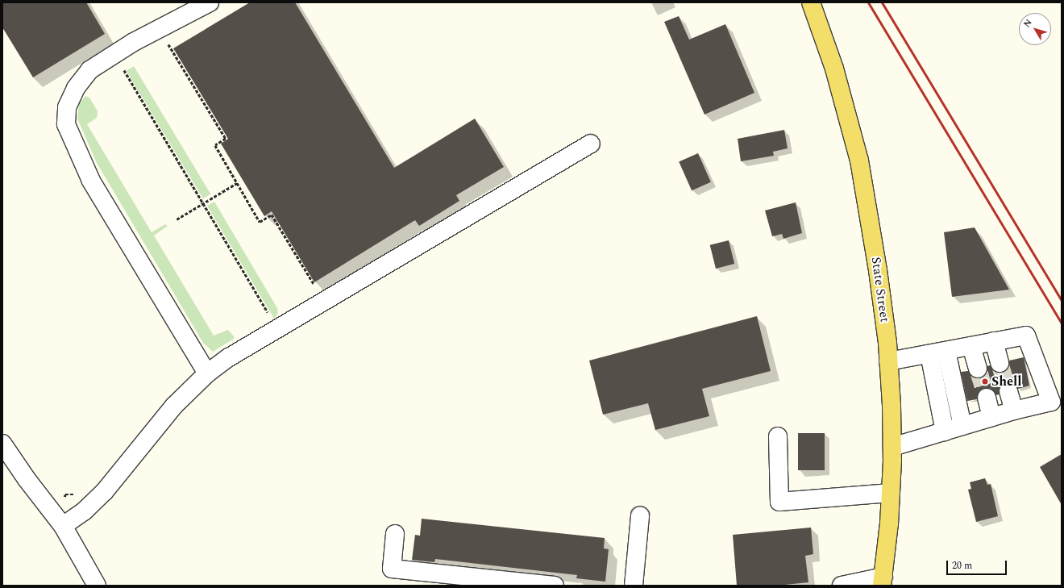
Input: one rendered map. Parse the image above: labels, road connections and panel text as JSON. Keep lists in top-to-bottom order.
{
  "streets": {
    "main road": ["State Street"]
  },
  "places": ["Shell"],
  "scale_bar": "20 m",
  "north": "top left"
}
